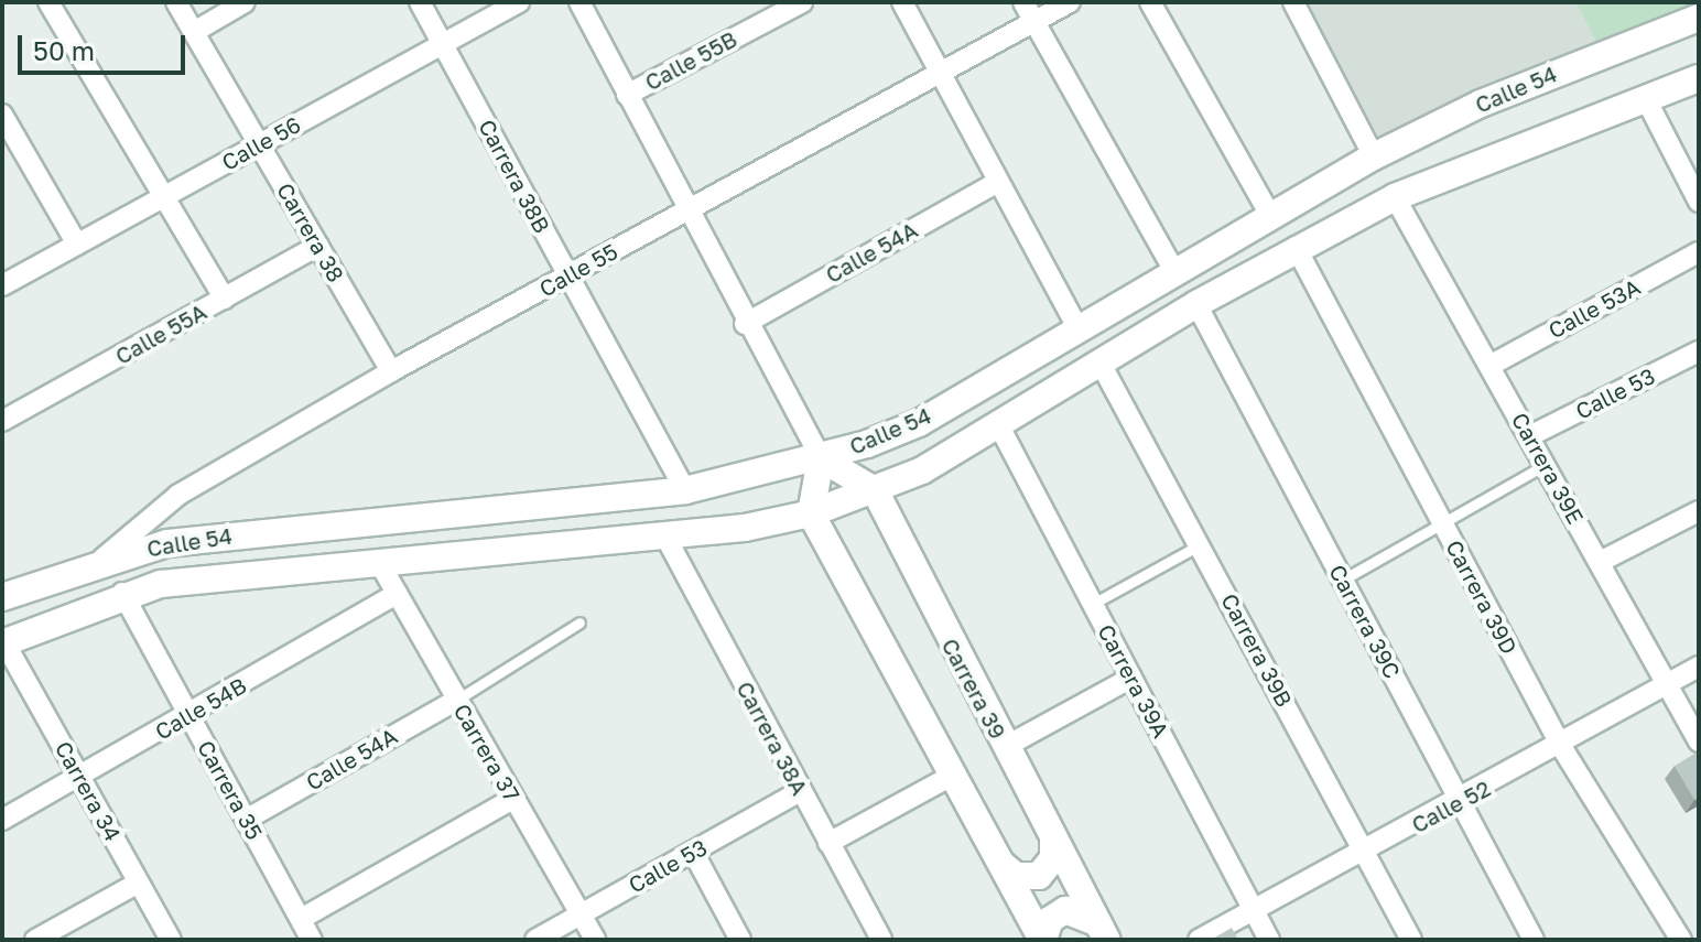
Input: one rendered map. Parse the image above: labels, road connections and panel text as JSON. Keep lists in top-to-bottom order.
{
  "streets": {
    "main road": ["Calle 54", "Carrera 39"],
    "street": [
      "Calle 55B",
      "Calle 56",
      "Carrera 38B",
      "Carrera 38",
      "Calle 54A",
      "Calle 55",
      "Calle 53A",
      "Calle 55A",
      "Calle 53",
      "Carrera 39E",
      "Carrera 39D",
      "Carrera 39C",
      "Carrera 39B",
      "Carrera 39A",
      "Calle 54B",
      "Carrera 38A",
      "Carrera 37",
      "Carrera 35",
      "Carrera 34",
      "Calle 52"
    ]
  },
  "crossings": [
    ["Calle 54", "Carrera 38B"],
    ["Calle 54", "Calle 55"],
    ["Calle 54", "Carrera 39E"],
    ["Calle 54", "Carrera 39D"],
    ["Calle 54", "Carrera 39C"],
    ["Calle 54", "Carrera 39B"],
    ["Calle 54", "Carrera 39A"],
    ["Calle 54", "Carrera 39"],
    ["Calle 54", "Carrera 38A"],
    ["Calle 54", "Carrera 37"],
    ["Calle 54", "Carrera 35"],
    ["Calle 54", "Carrera 34"],
    ["Calle 56", "Carrera 38B"],
    ["Calle 56", "Carrera 38"],
    ["Carrera 38B", "Calle 55"],
    ["Carrera 38", "Calle 55"],
    ["Carrera 38", "Calle 55A"],
    ["Calle 54A", "Carrera 37"],
    ["Calle 54A", "Carrera 35"],
    ["Calle 53A", "Carrera 39E"],
    ["Calle 53", "Carrera 39E"],
    ["Calle 53", "Carrera 38A"],
    ["Calle 53", "Carrera 37"],
    ["Carrera 39E", "Calle 52"],
    ["Carrera 39D", "Calle 52"],
    ["Carrera 39C", "Calle 52"],
    ["Carrera 39B", "Calle 52"],
    ["Carrera 39A", "Calle 52"],
    ["Calle 54B", "Carrera 37"],
    ["Calle 54B", "Carrera 35"],
    ["Calle 54B", "Carrera 34"]
  ],
  "scale_bar": "50 m"
}
